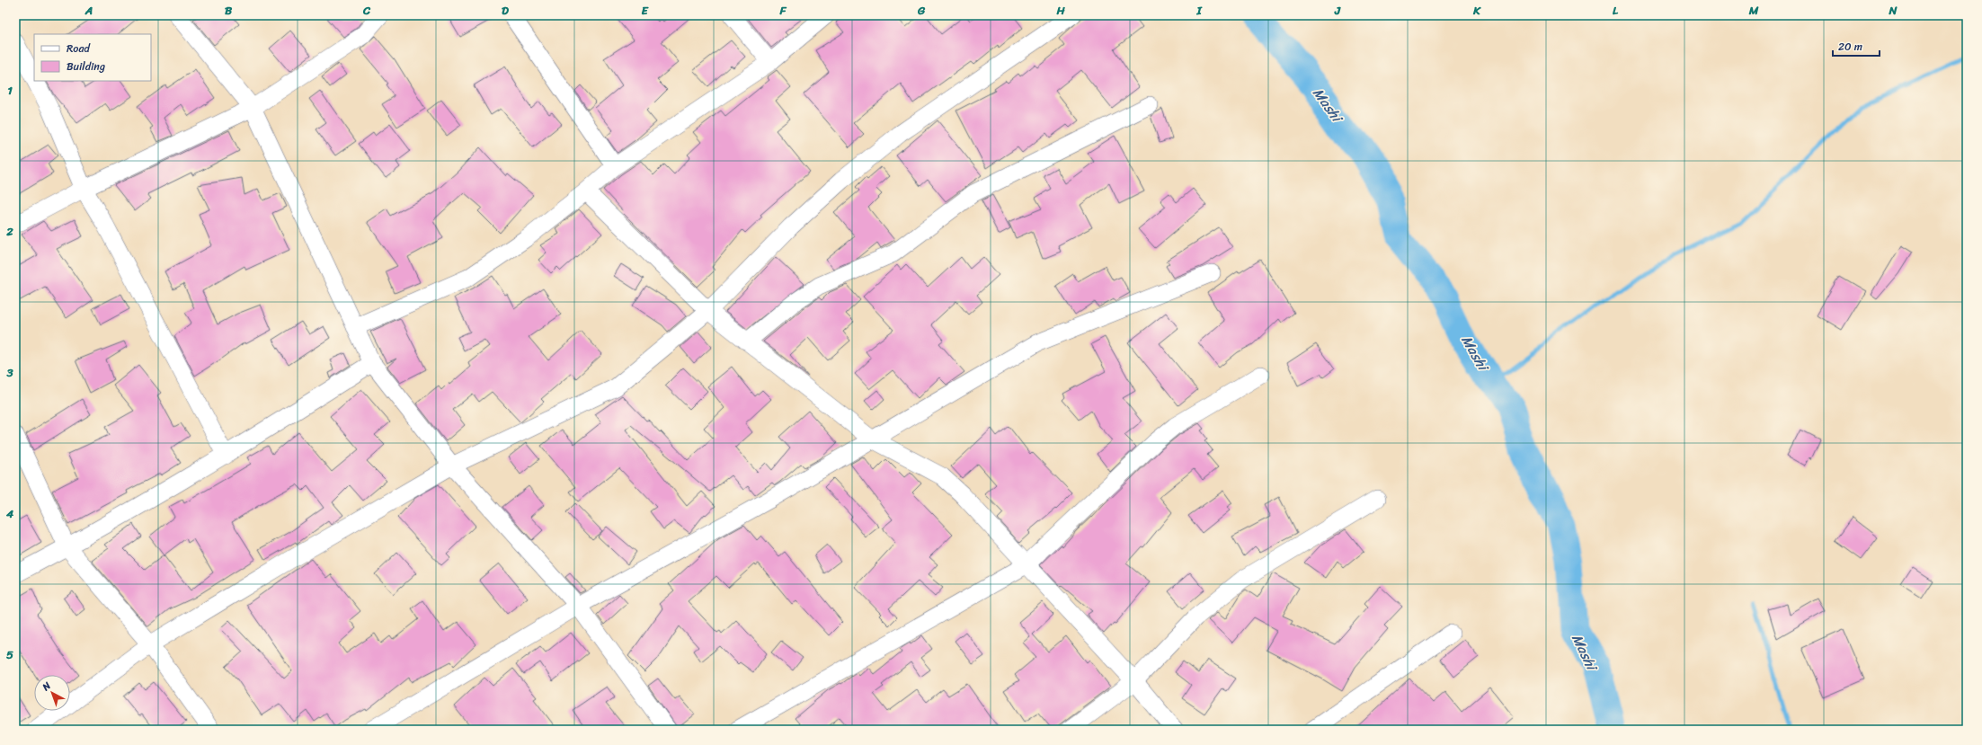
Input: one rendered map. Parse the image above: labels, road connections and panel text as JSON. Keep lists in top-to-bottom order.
{
  "water": ["Mashi"],
  "legend": ["Road", "Building"],
  "scale_bar": "20 m",
  "north": "top left",
  "grid": {
    "columns": [
      "A",
      "B",
      "C",
      "D",
      "E",
      "F",
      "G",
      "H",
      "I",
      "J",
      "K",
      "L",
      "M",
      "N"
    ],
    "rows": [
      "1",
      "2",
      "3",
      "4",
      "5"
    ]
  }
}
